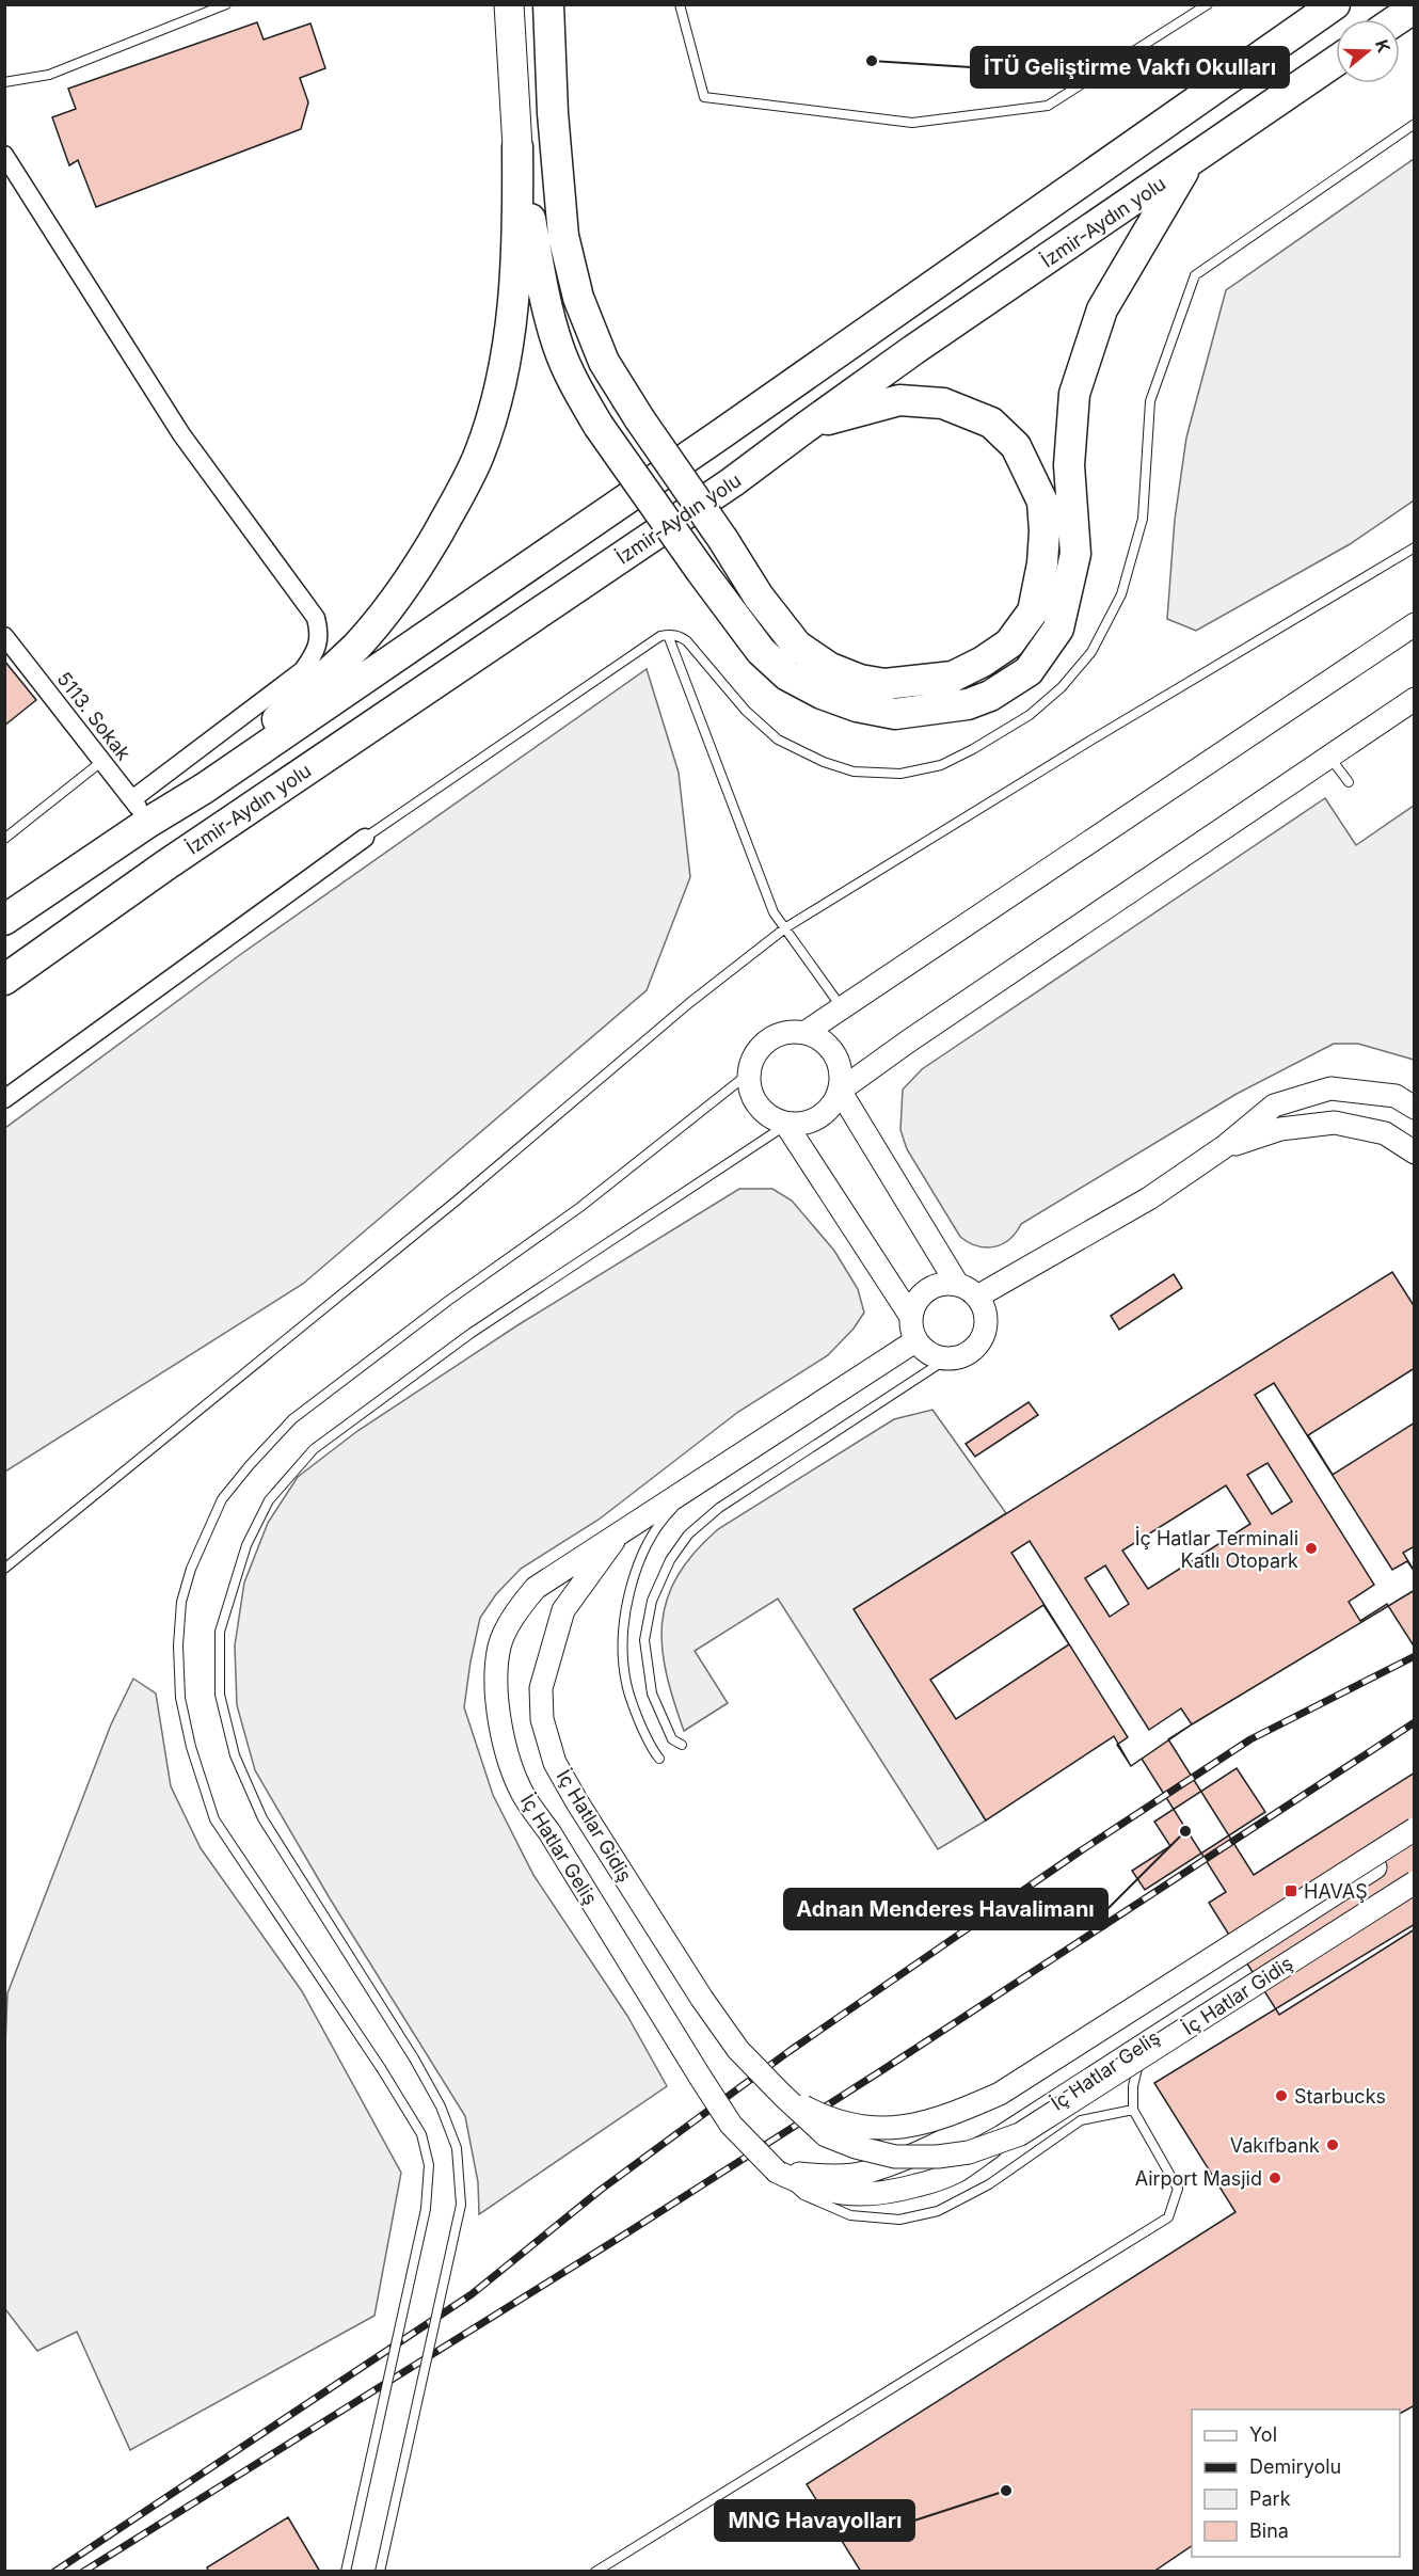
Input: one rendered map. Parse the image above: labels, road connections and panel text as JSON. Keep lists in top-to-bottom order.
{
  "streets": {
    "highway": ["İzmir-Aydın yolu"],
    "street": ["5113. Sokak", "İç Hatlar Gidiş", "İç Hatlar Geliş"]
  },
  "crossings": [
    ["İç Hatlar Gidiş", "İç Hatlar Geliş"]
  ],
  "places": {
    "other": [
      "İTÜ Geliştirme Vakfı Okulları",
      "İç Hatlar Terminali Katlı Otopark",
      "Adnan Menderes Havalimanı",
      "Starbucks",
      "Vakıfbank",
      "Airport Masjid",
      "MNG Havayolları"
    ],
    "transit": ["HAVAŞ"]
  },
  "legend": [
    "Yol",
    "Demiryolu",
    "Park",
    "Bina"
  ],
  "north": "right"
}
